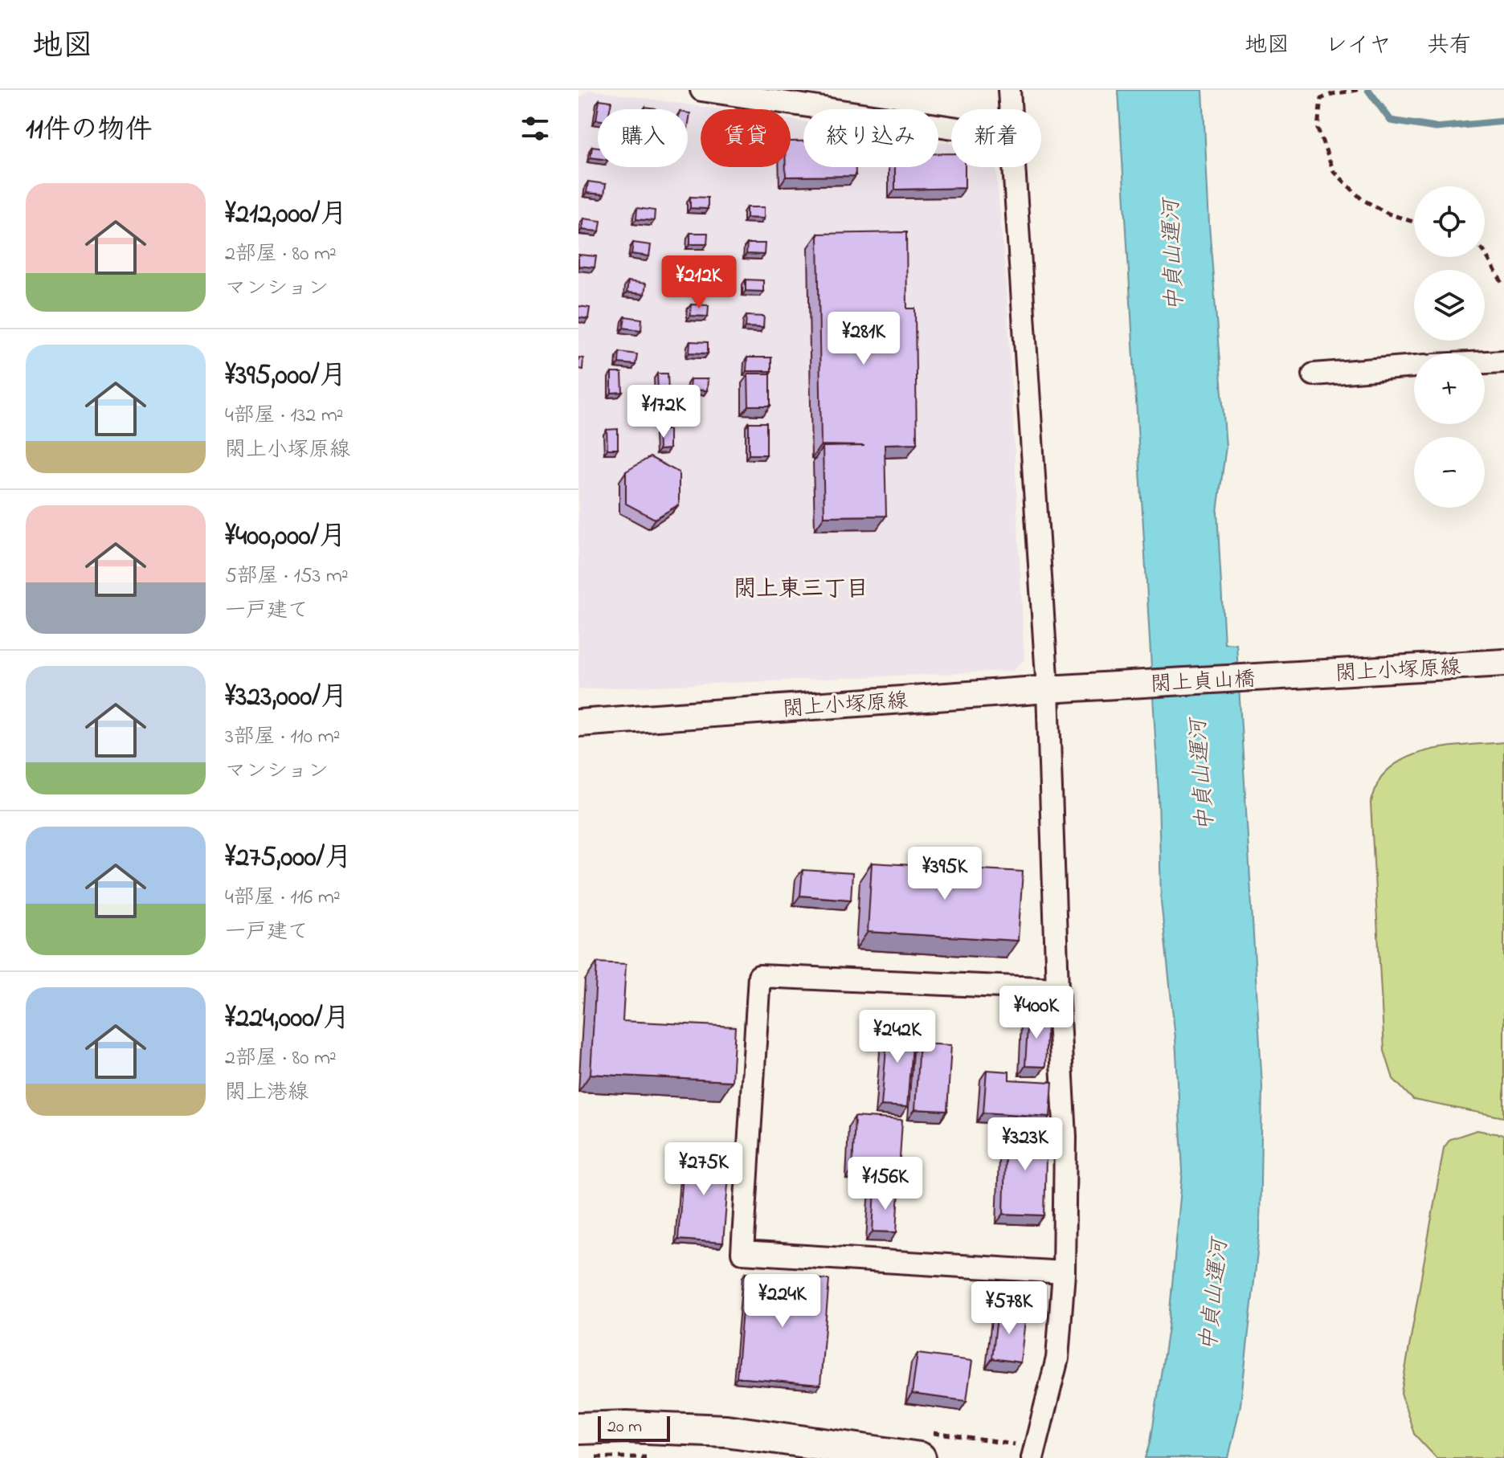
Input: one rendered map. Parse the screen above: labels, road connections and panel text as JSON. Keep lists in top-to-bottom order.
{
  "streets": {
    "street": ["閖上小塚原線", "閖上貞山橋"]
  },
  "crossings": [
    ["閖上小塚原線", "閖上貞山橋"]
  ],
  "districts": ["閖上東三丁目"],
  "water": ["中貞山運河"],
  "scale_bar": "20 m",
  "page": {
    "header": "地図",
    "nav": ["地図", "レイヤ", "共有"],
    "heading": "11件の物件",
    "chip": [
      "購入",
      "賃貸",
      "絞り込み",
      "新着"
    ],
    "list": [
      {
        "name": "¥212,000/月",
        "note": "2部屋 · 80 m² · マンション"
      },
      {
        "name": "¥395,000/月",
        "note": "4部屋 · 132 m² · 閖上小塚原線"
      },
      {
        "name": "¥400,000/月",
        "note": "5部屋 · 153 m² · 一戸建て"
      },
      {
        "name": "¥323,000/月",
        "note": "3部屋 · 110 m² · マンション"
      },
      {
        "name": "¥275,000/月",
        "note": "4部屋 · 116 m² · 一戸建て"
      },
      {
        "name": "¥224,000/月",
        "note": "2部屋 · 80 m² · 閖上港線"
      }
    ],
    "map_buttons": ["+", "−"],
    "price": [
      "¥212K",
      "¥281K",
      "¥172K",
      "¥395K",
      "¥400K",
      "¥242K",
      "¥323K",
      "¥275K",
      "¥156K",
      "¥224K",
      "¥578K"
    ],
    "scale": "20 m"
  }
}
